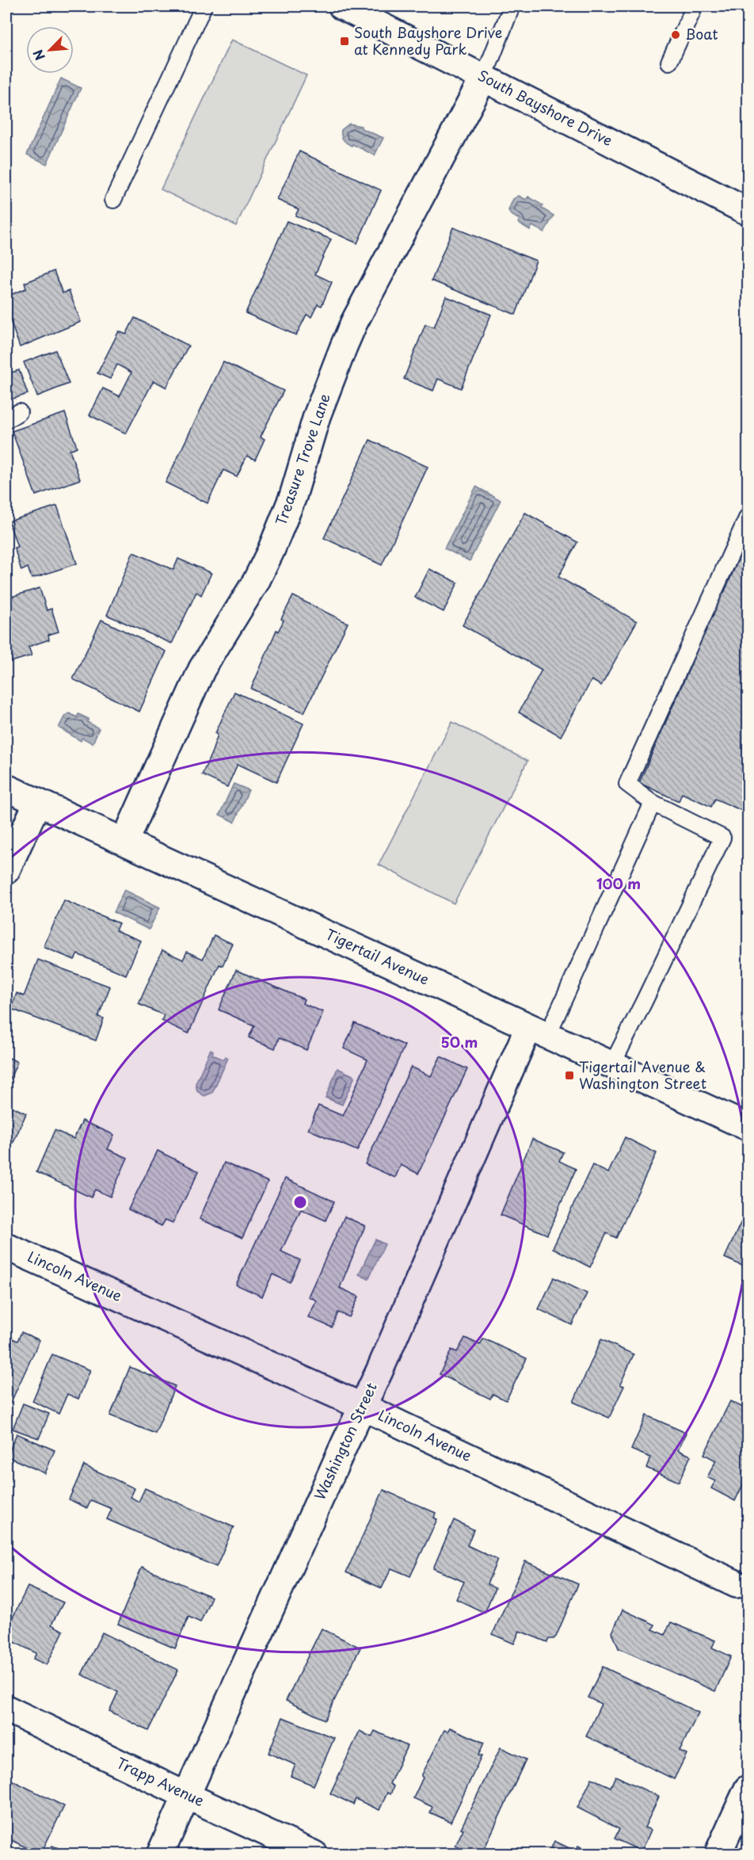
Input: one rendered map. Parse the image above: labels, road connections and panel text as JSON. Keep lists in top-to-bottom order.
{
  "streets": {
    "street": [
      "South Bayshore Drive",
      "Treasure Trove Lane",
      "Tigertail Avenue",
      "Lincoln Avenue",
      "Washington Street",
      "Trapp Avenue"
    ]
  },
  "crossings": [
    ["South Bayshore Drive", "Treasure Trove Lane"],
    ["Treasure Trove Lane", "Tigertail Avenue"],
    ["Tigertail Avenue", "Washington Street"],
    ["Lincoln Avenue", "Washington Street"],
    ["Washington Street", "Trapp Avenue"]
  ],
  "places": {
    "other": ["Boat"],
    "transit": ["South Bayshore Drive at Kennedy Park", "Tigertail Avenue & Washington Street"]
  },
  "north": "bottom left",
  "rings": ["100 m", "50 m"]
}
